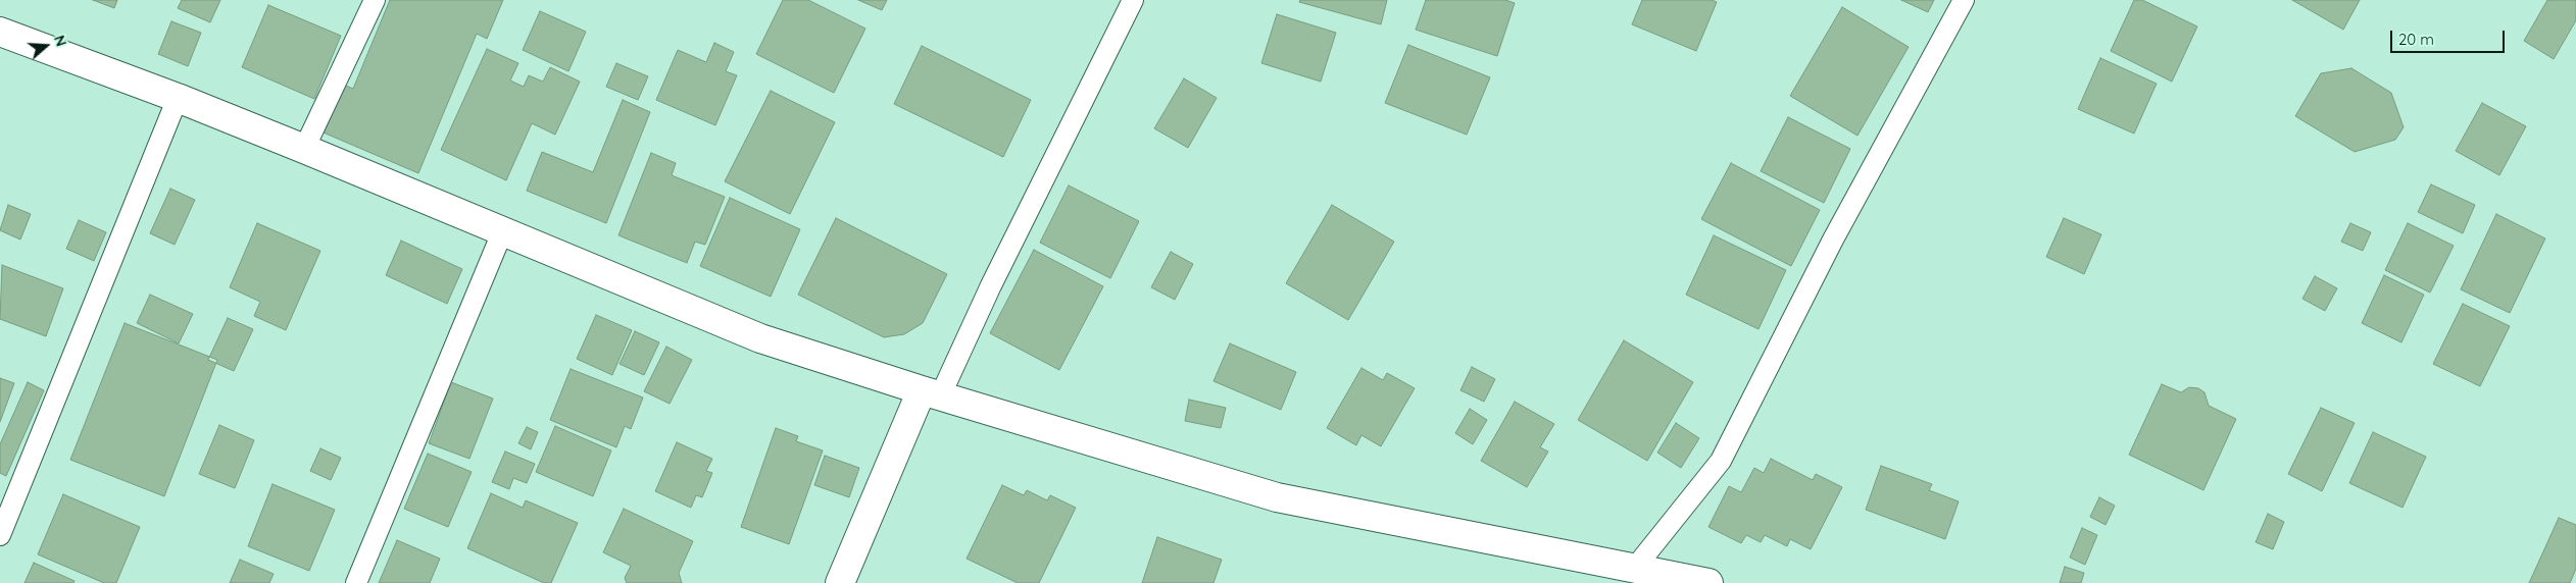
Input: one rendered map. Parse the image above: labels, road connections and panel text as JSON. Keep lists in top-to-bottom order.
{
  "scale_bar": "20 m",
  "north": "right"
}
